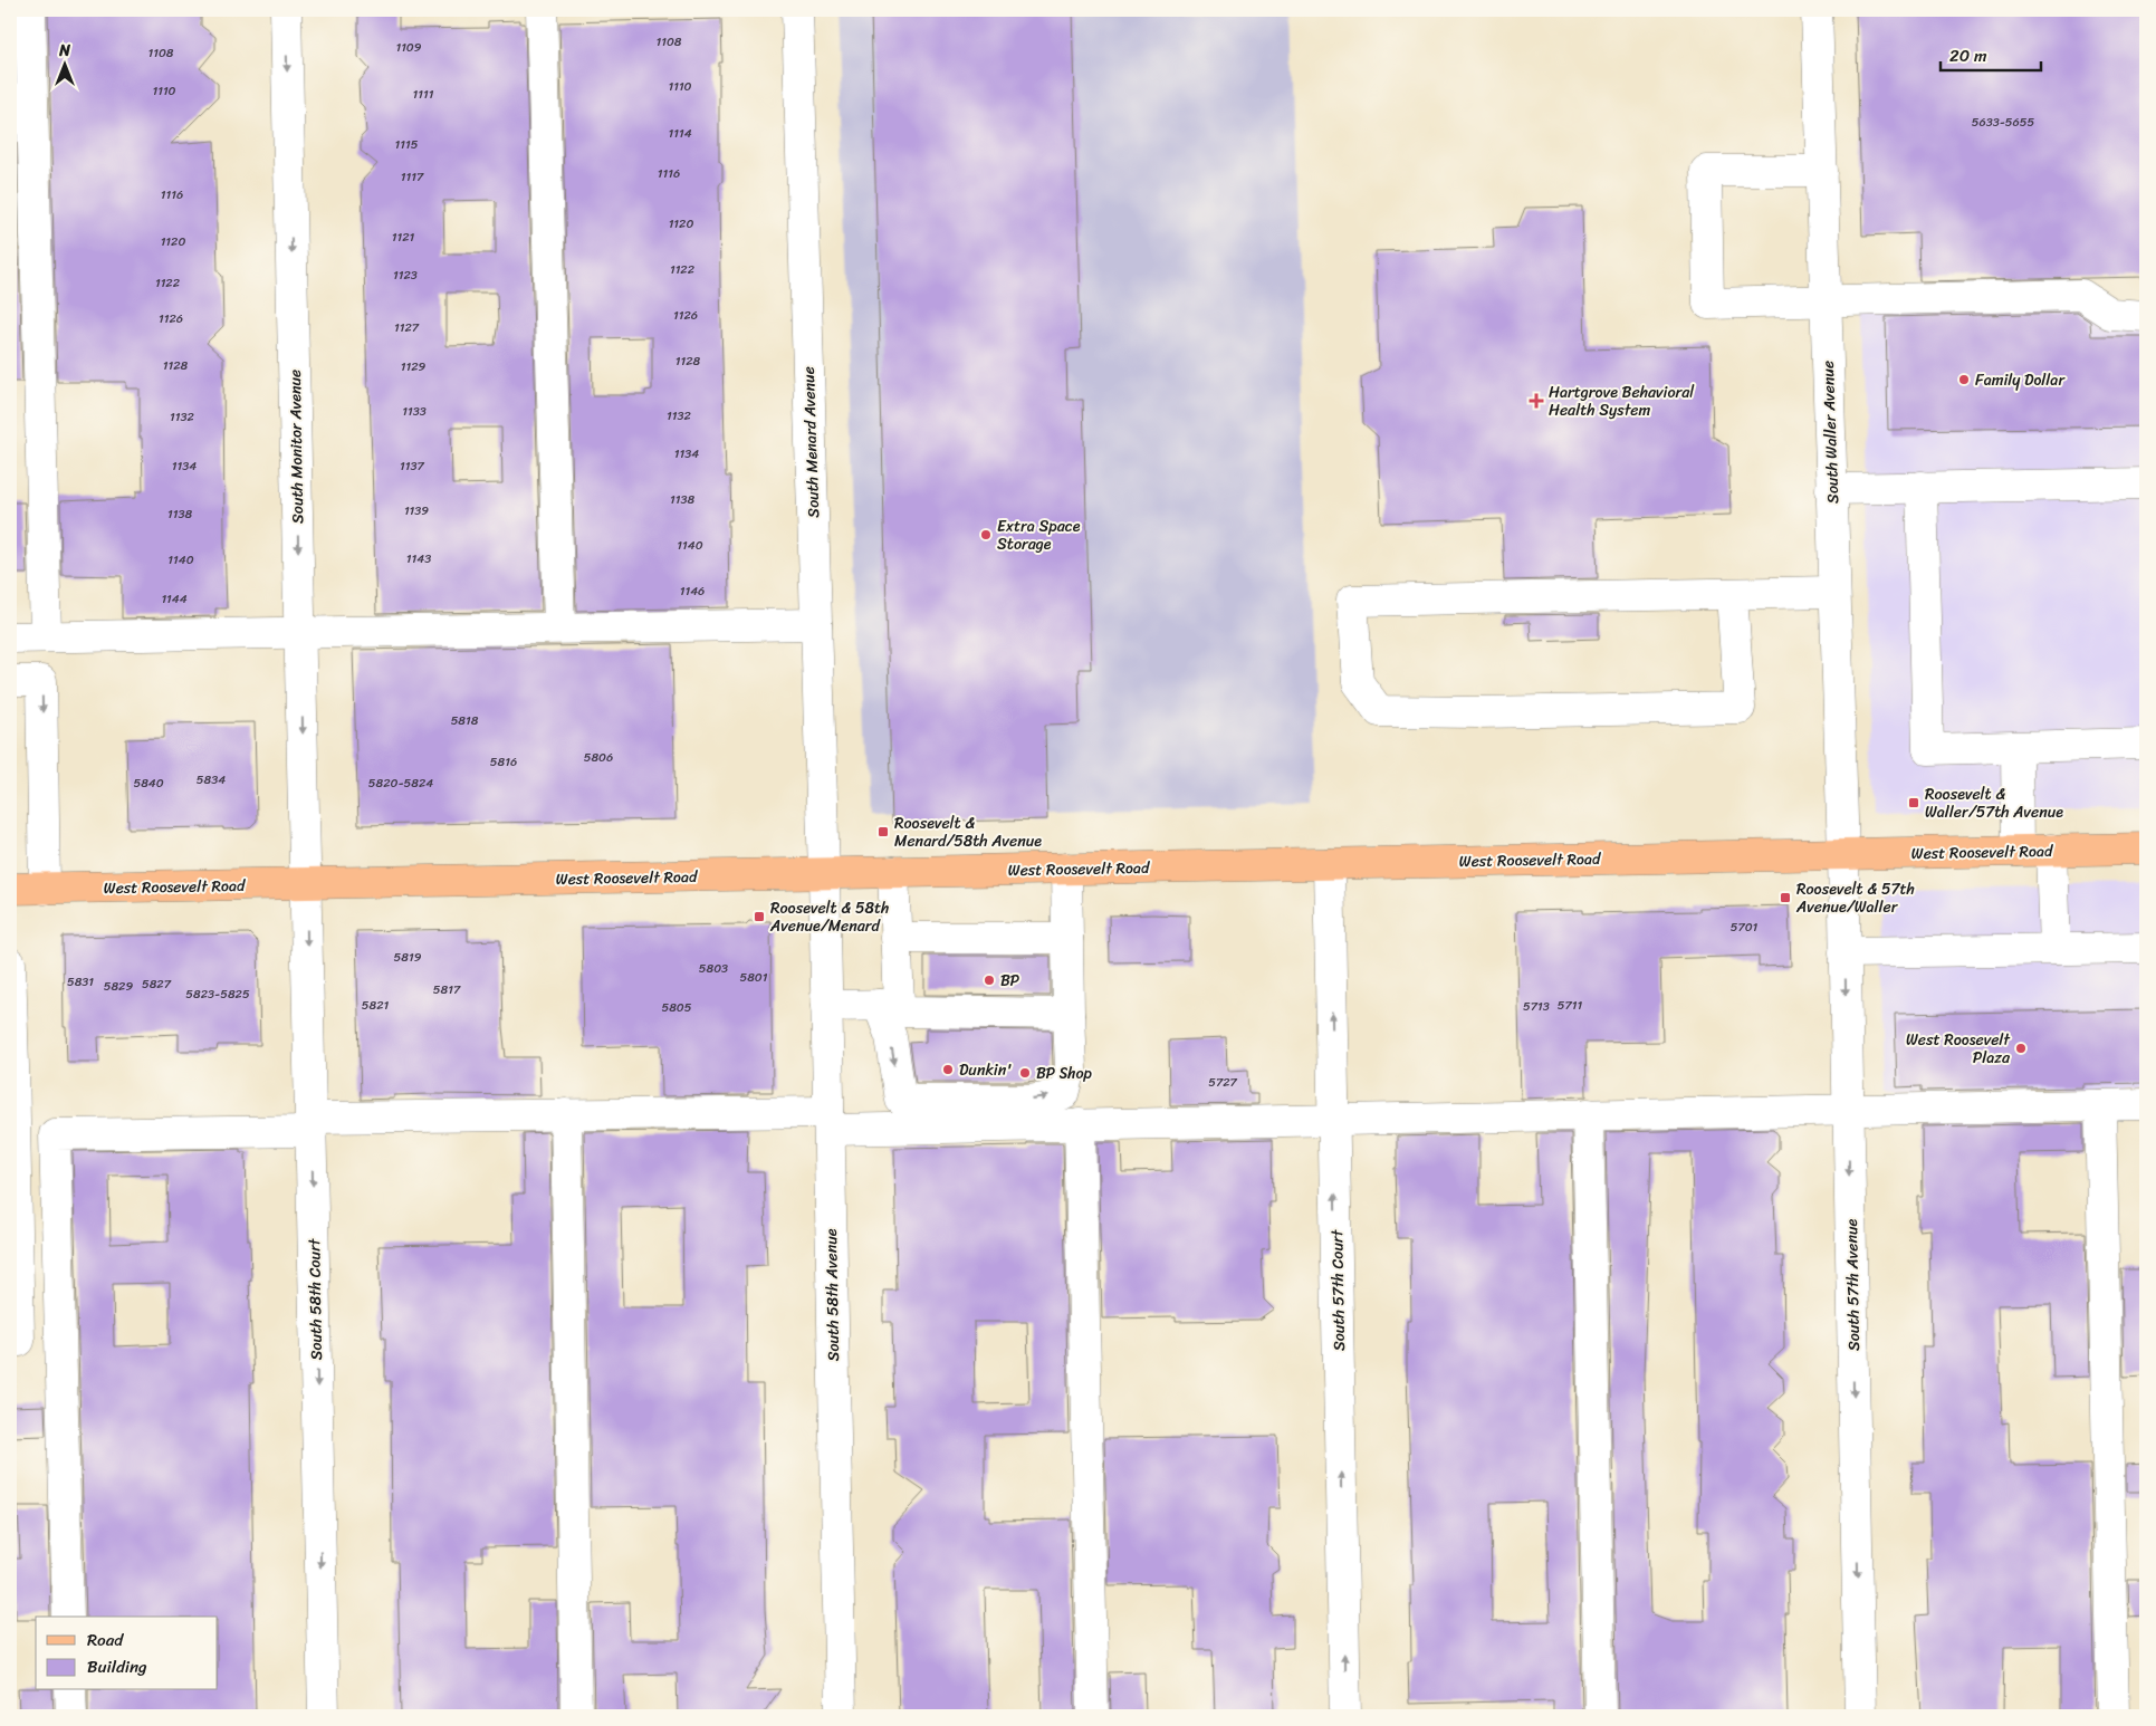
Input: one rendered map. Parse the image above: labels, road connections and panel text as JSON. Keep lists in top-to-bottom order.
{
  "streets": {
    "main road": ["West Roosevelt Road"],
    "street": [
      "South Waller Avenue",
      "South Menard Avenue",
      "South Monitor Avenue",
      "South 57th Avenue",
      "South 57th Court",
      "South 58th Avenue",
      "South 58th Court"
    ]
  },
  "crossings": [
    ["South Waller Avenue", "West Roosevelt Road"],
    ["South Waller Avenue", "South 57th Avenue"],
    ["South Menard Avenue", "West Roosevelt Road"],
    ["South Menard Avenue", "South 58th Avenue"],
    ["South Monitor Avenue", "West Roosevelt Road"],
    ["South Monitor Avenue", "South 58th Court"],
    ["West Roosevelt Road", "South 57th Avenue"],
    ["West Roosevelt Road", "South 57th Court"],
    ["West Roosevelt Road", "South 58th Avenue"],
    ["West Roosevelt Road", "South 58th Court"]
  ],
  "places": {
    "other": [
      "Family Dollar",
      "Extra Space Storage",
      "BP",
      "West Roosevelt Plaza",
      "Dunkin'",
      "BP Shop"
    ],
    "health": ["Hartgrove Behavioral Health System"],
    "transit": [
      "Roosevelt & Waller/57th Avenue",
      "Roosevelt & Menard/58th Avenue",
      "Roosevelt & 57th Avenue/Waller",
      "Roosevelt & 58th Avenue/Menard"
    ]
  },
  "house_numbers": [
    "1108",
    "1109",
    "1108",
    "1110",
    "1110",
    "1111",
    "5633-5655",
    "1114",
    "1115",
    "1116",
    "1117",
    "1116",
    "1120",
    "1121",
    "1120",
    "1122",
    "1123",
    "1122",
    "1126",
    "1126",
    "1127",
    "1128",
    "1128",
    "1129",
    "1133",
    "1132",
    "1132",
    "1134",
    "1134",
    "1137",
    "1138",
    "1139",
    "1138",
    "1140",
    "1143",
    "1140",
    "1146",
    "1144",
    "5818",
    "5806",
    "5816",
    "5834",
    "5840",
    "5820-5824",
    "5701",
    "5819",
    "5803",
    "5801",
    "5831",
    "5827",
    "5829",
    "5817",
    "5823-5825",
    "5821",
    "5711",
    "5713",
    "5805",
    "5727"
  ],
  "legend": ["Road", "Building"],
  "scale_bar": "20 m",
  "north": "top"
}
